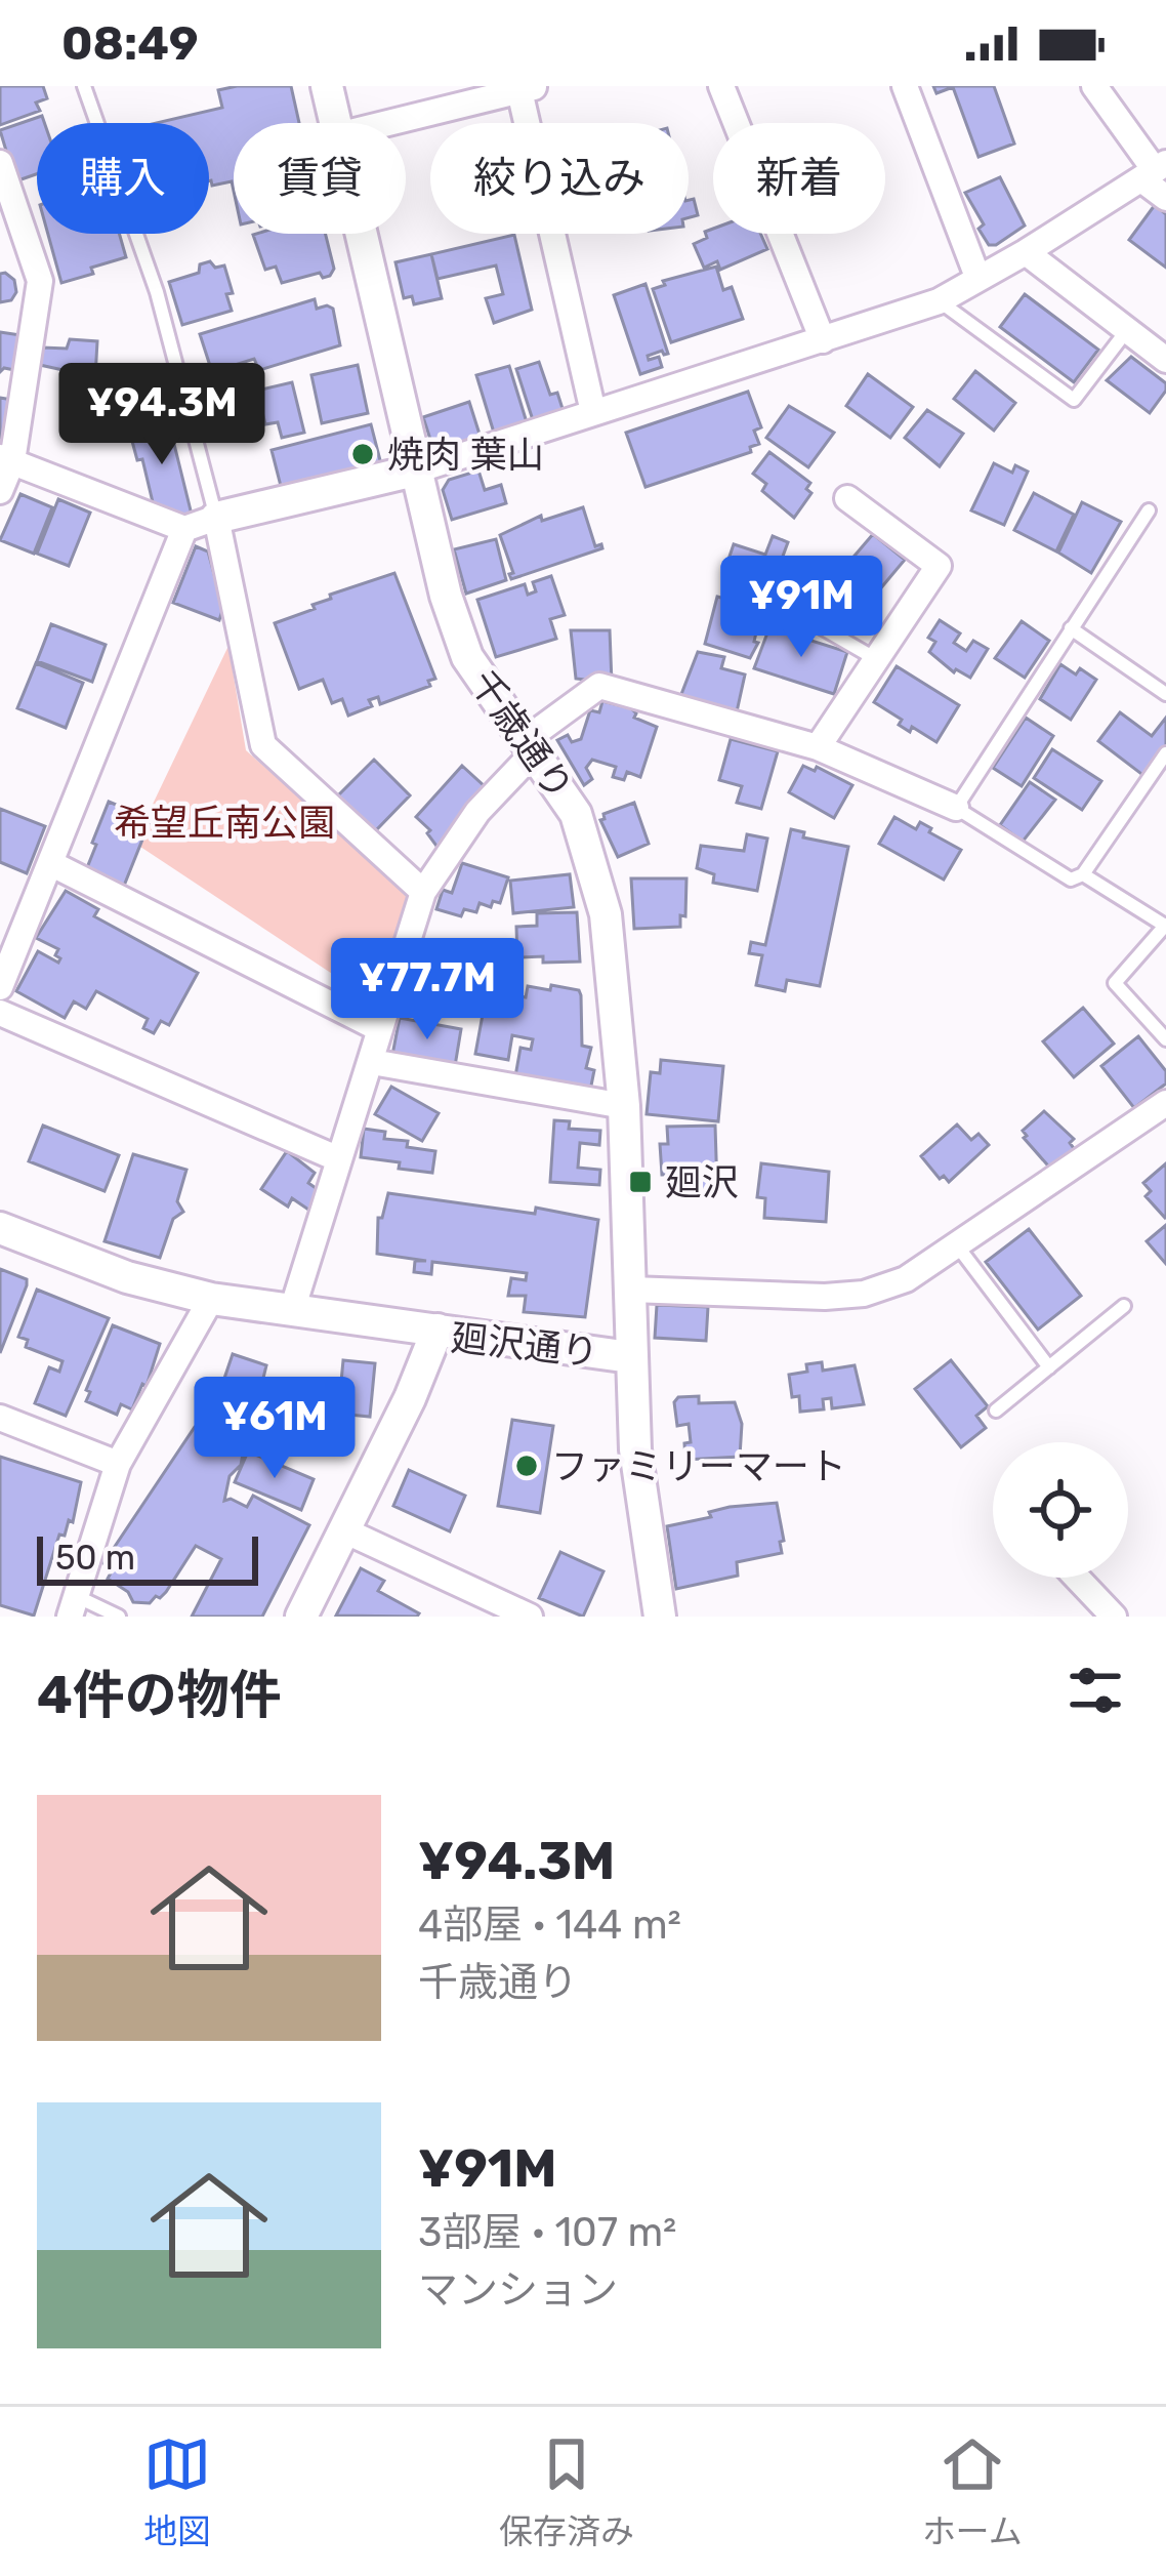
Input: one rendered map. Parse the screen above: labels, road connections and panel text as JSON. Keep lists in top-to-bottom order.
{
  "streets": {
    "street": ["千歳通り", "廻沢通り"]
  },
  "crossings": [
    ["千歳通り", "廻沢通り"]
  ],
  "parks": ["希望丘南公園"],
  "places": {
    "other": ["焼肉 葉山", "ファミリーマート"],
    "transit": ["廻沢"]
  },
  "scale_bar": "50 m",
  "page": {
    "status": "08:49",
    "chip": [
      "購入",
      "賃貸",
      "絞り込み",
      "新着"
    ],
    "price": [
      "¥94.3M",
      "¥91M",
      "¥77.7M",
      "¥61M"
    ],
    "scale": "50 m",
    "heading": "4件の物件",
    "list": [
      {
        "name": "¥94.3M",
        "note": "4部屋 · 144 m² · 千歳通り"
      },
      {
        "name": "¥91M",
        "note": "3部屋 · 107 m² · マンション"
      }
    ],
    "tabs": ["地図", "保存済み", "ホーム"]
  }
}
